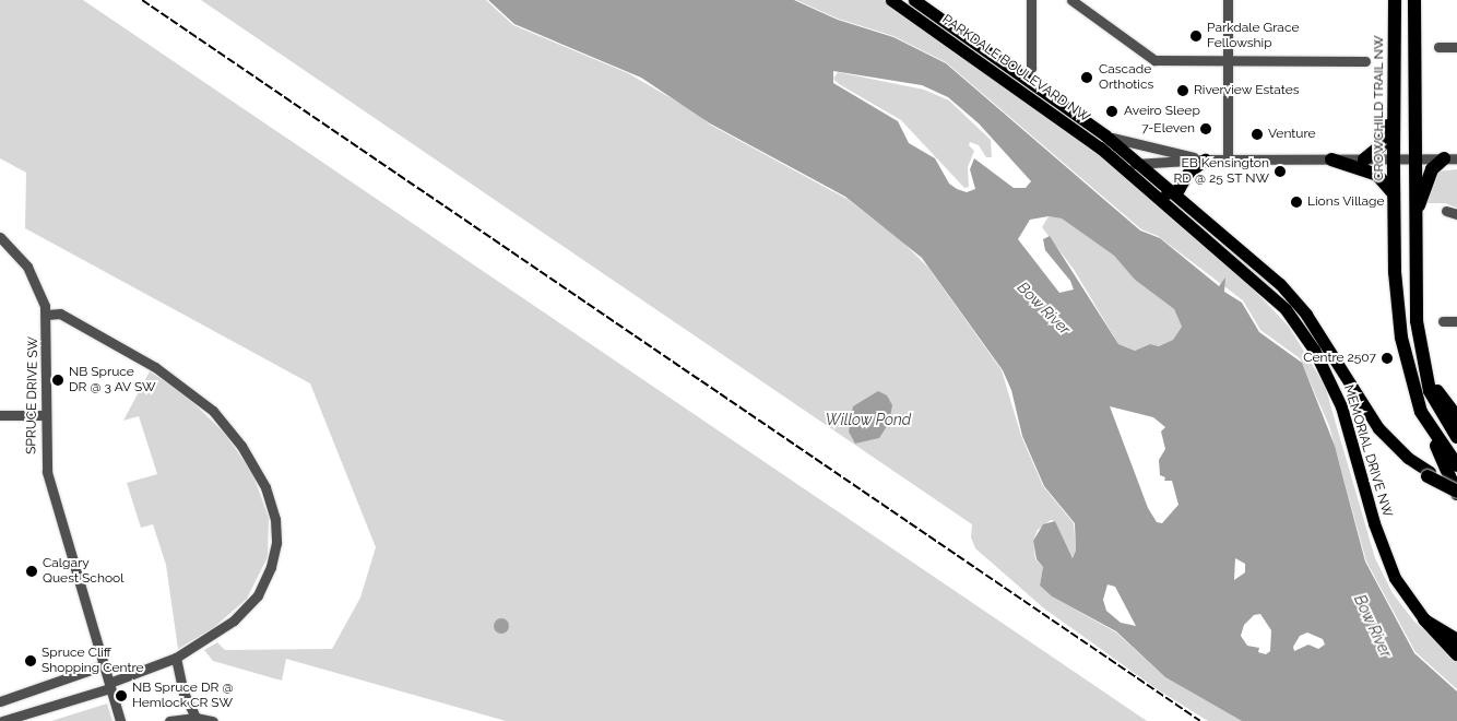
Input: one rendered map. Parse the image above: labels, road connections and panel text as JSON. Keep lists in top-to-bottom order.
{
  "streets": {
    "highway": ["CROWCHILD TRAIL NW"],
    "main road": ["PARKDALE BOULEVARD NW", "MEMORIAL DRIVE NW"],
    "street": ["SPRUCE DRIVE SW"]
  },
  "crossings": [
    ["PARKDALE BOULEVARD NW", "MEMORIAL DRIVE NW"]
  ],
  "water": ["Bow River", "Willow Pond"],
  "places": [
    "Parkdale Grace Fellowship",
    "Cascade Orthotics",
    "Riverview Estates",
    "Aveiro Sleep",
    "7-Eleven",
    "Venture",
    "EB Kensington RD @ 25 ST NW",
    "Lions Village",
    "Centre 2507",
    "NB Spruce DR @ 3 AV SW",
    "Calgary Quest School",
    "Spruce Cliff Shopping Centre",
    "NB Spruce DR @ Hemlock CR SW"
  ]
}
